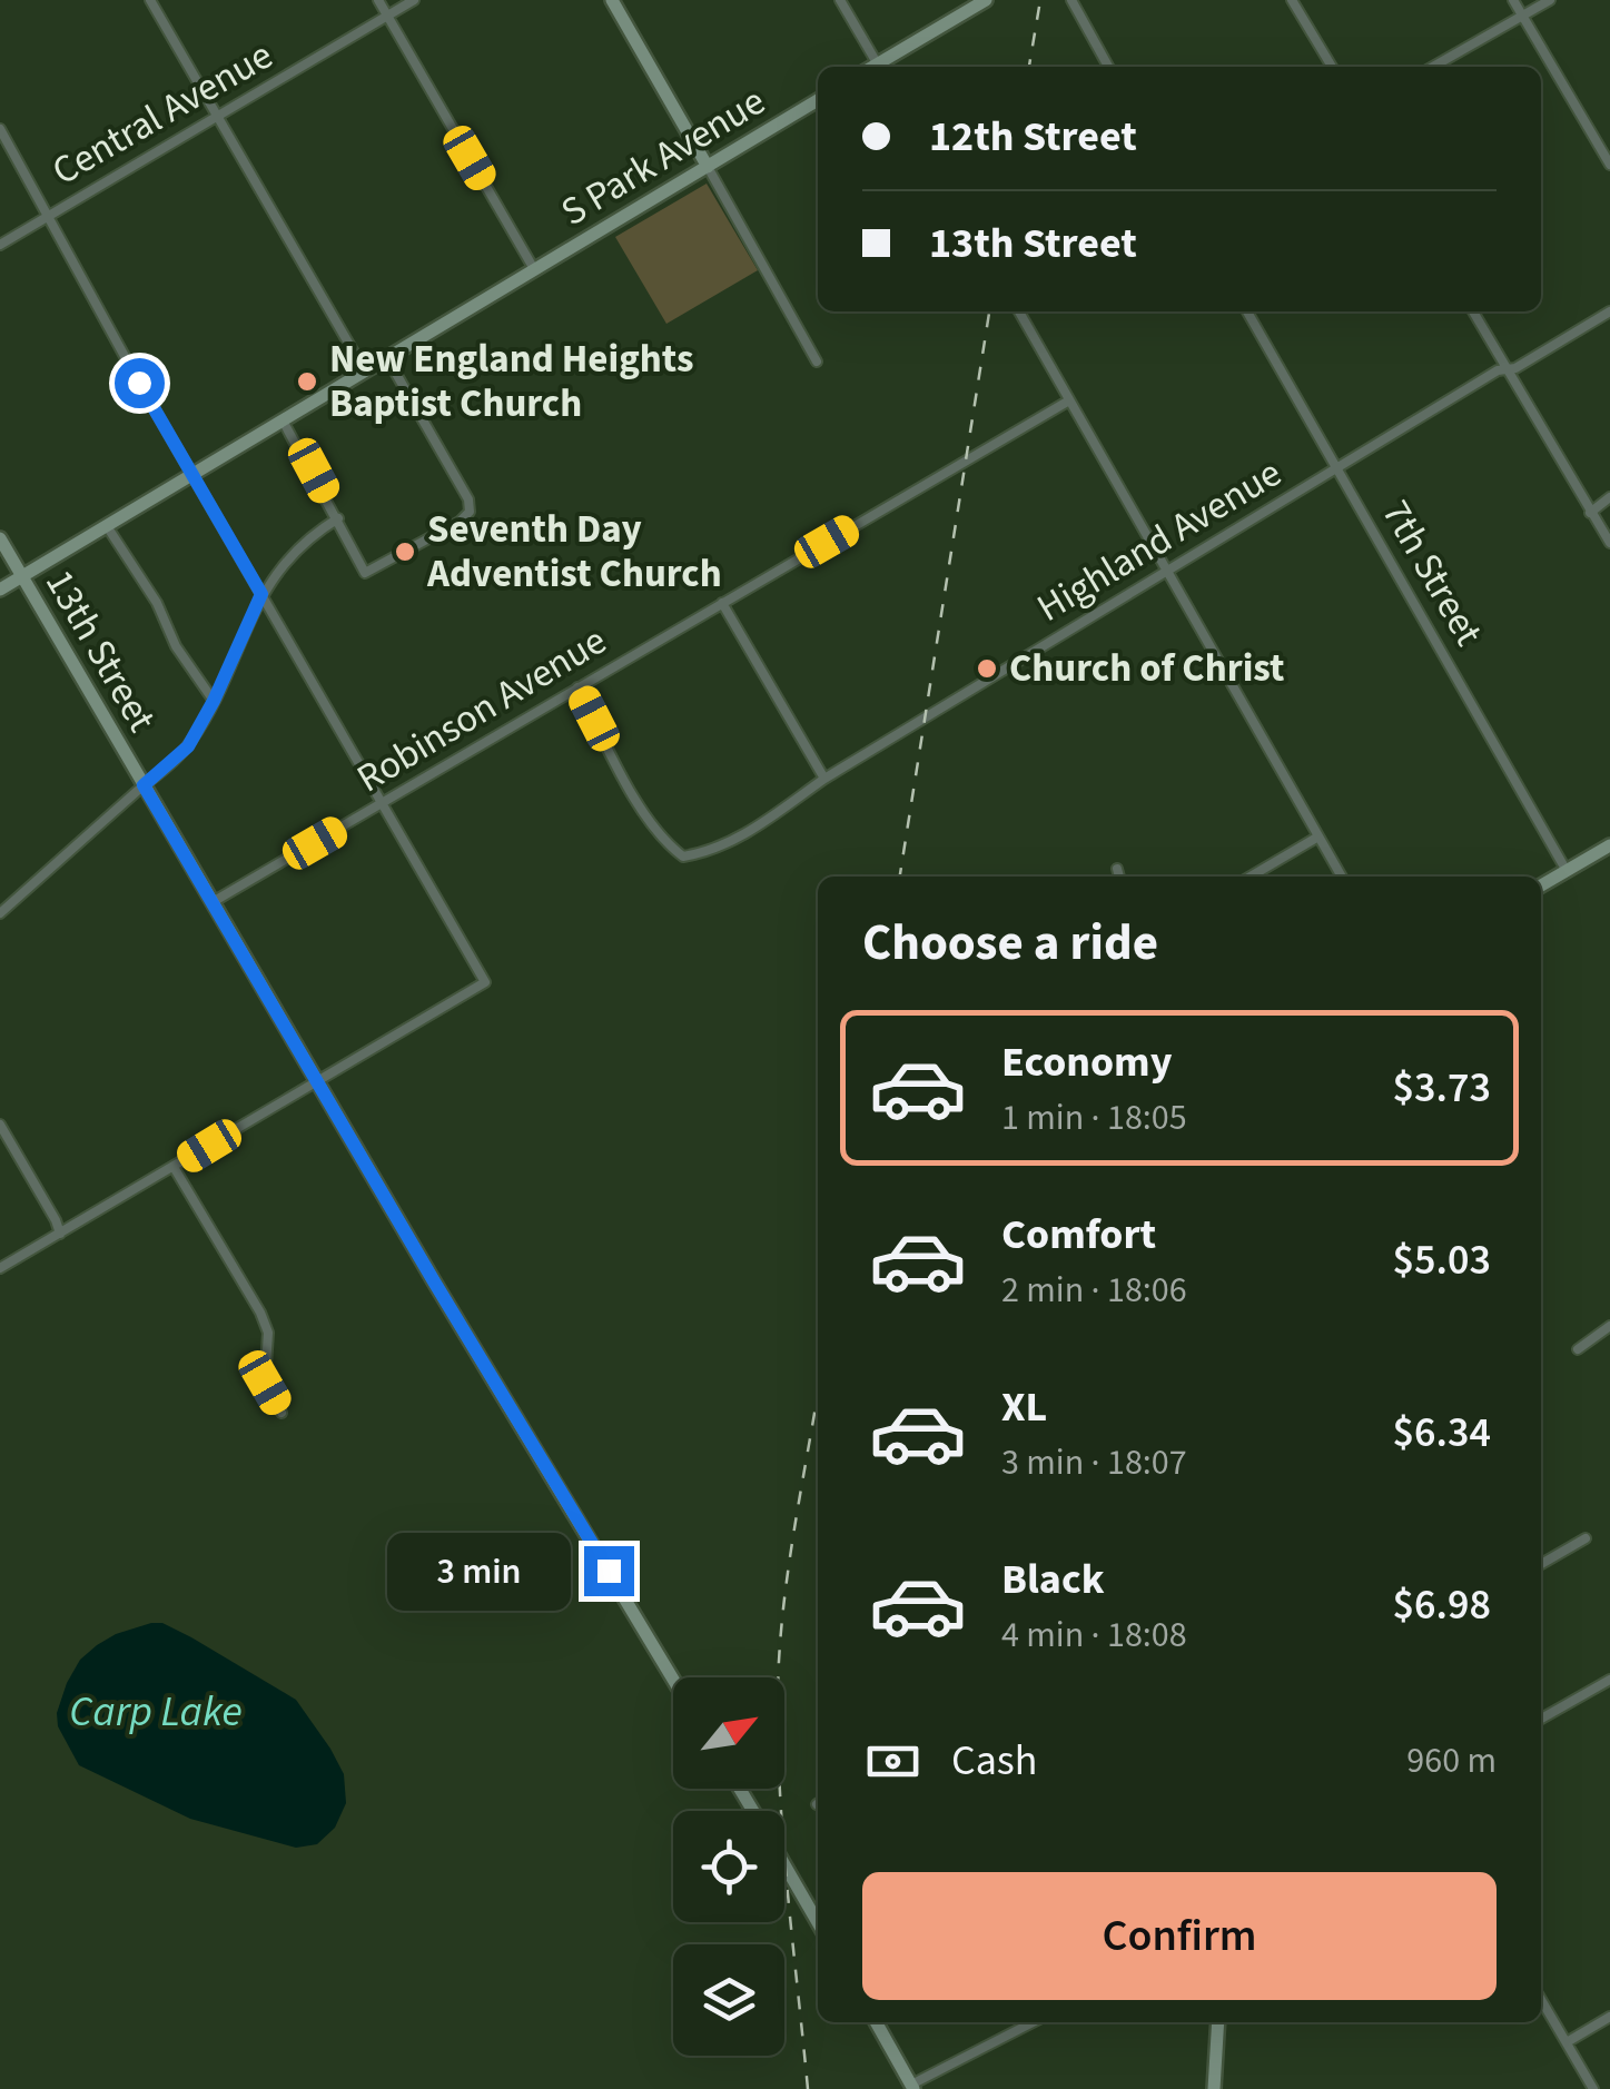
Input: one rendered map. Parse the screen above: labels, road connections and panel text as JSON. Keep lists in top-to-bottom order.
{
  "streets": {
    "street": [
      "Central Avenue",
      "S Park Avenue",
      "Highland Avenue",
      "7th Street",
      "13th Street",
      "Robinson Avenue"
    ]
  },
  "crossings": [
    ["S Park Avenue", "13th Street"],
    ["Highland Avenue", "7th Street"],
    ["Highland Avenue", "Robinson Avenue"],
    ["13th Street", "Robinson Avenue"]
  ],
  "water": ["Carp Lake"],
  "places": ["New England Heights Baptist Church", "Seventh Day Adventist Church", "Church of Christ"],
  "north": "top right",
  "page": {
    "banner": ["12th Street", "13th Street"],
    "heading": "Choose a ride",
    "list": [
      {
        "name": "Economy",
        "note": "1 min · 18:05",
        "value": "$3.73"
      },
      {
        "name": "Comfort",
        "note": "2 min · 18:06",
        "value": "$5.03"
      },
      {
        "name": "XL",
        "note": "3 min · 18:07",
        "value": "$6.34"
      },
      {
        "name": "Black",
        "note": "4 min · 18:08",
        "value": "$6.98"
      }
    ],
    "bubble": "3 min",
    "pay": ["Cash", "960 m"],
    "buttons": "Confirm"
  }
}
